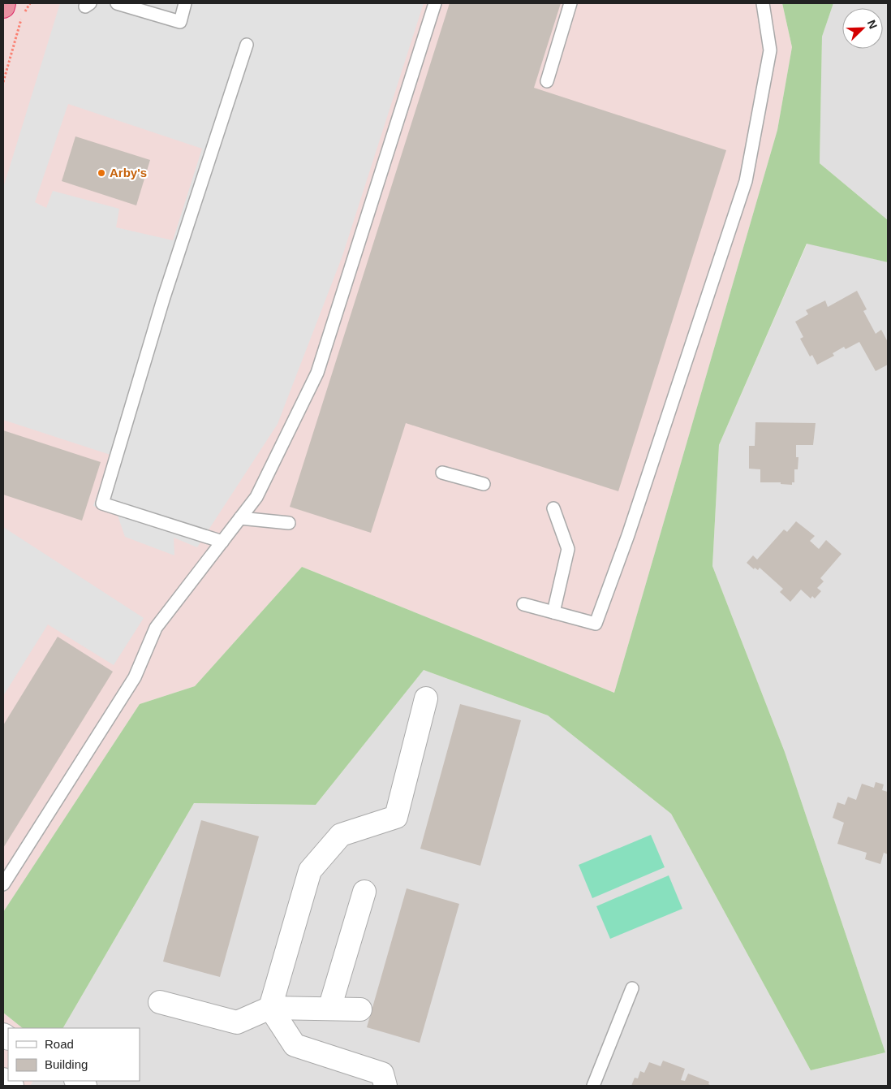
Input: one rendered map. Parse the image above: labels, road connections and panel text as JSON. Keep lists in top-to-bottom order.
{
  "places": ["Arby's"],
  "legend": ["Road", "Building"],
  "north": "top right"
}
